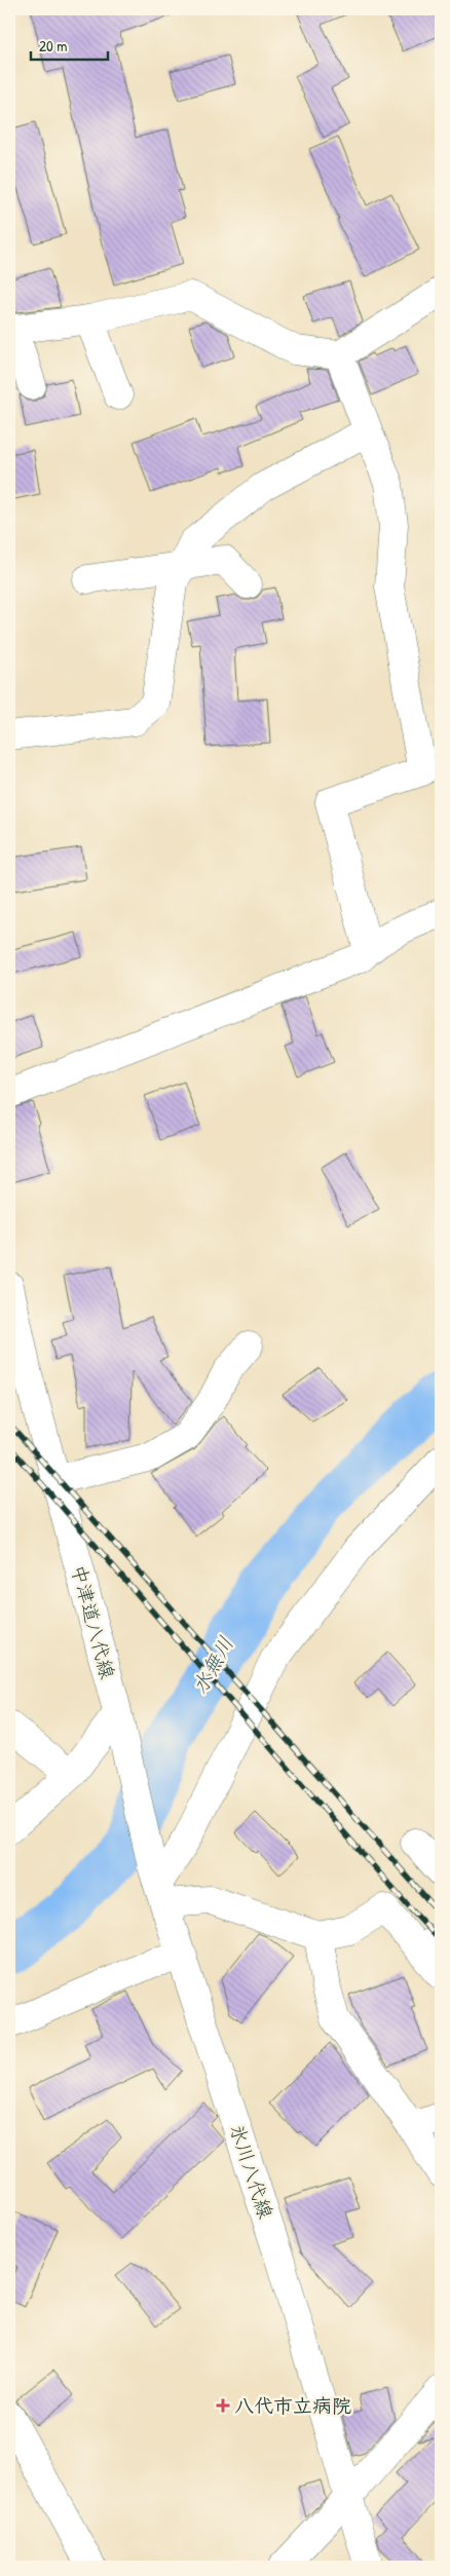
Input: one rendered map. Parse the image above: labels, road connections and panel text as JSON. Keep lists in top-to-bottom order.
{
  "streets": {
    "street": ["中津道八代線", "氷川八代線"]
  },
  "crossings": [
    ["中津道八代線", "氷川八代線"]
  ],
  "water": ["水無川"],
  "places": {
    "health": ["八代市立病院"]
  },
  "scale_bar": "20 m"
}
